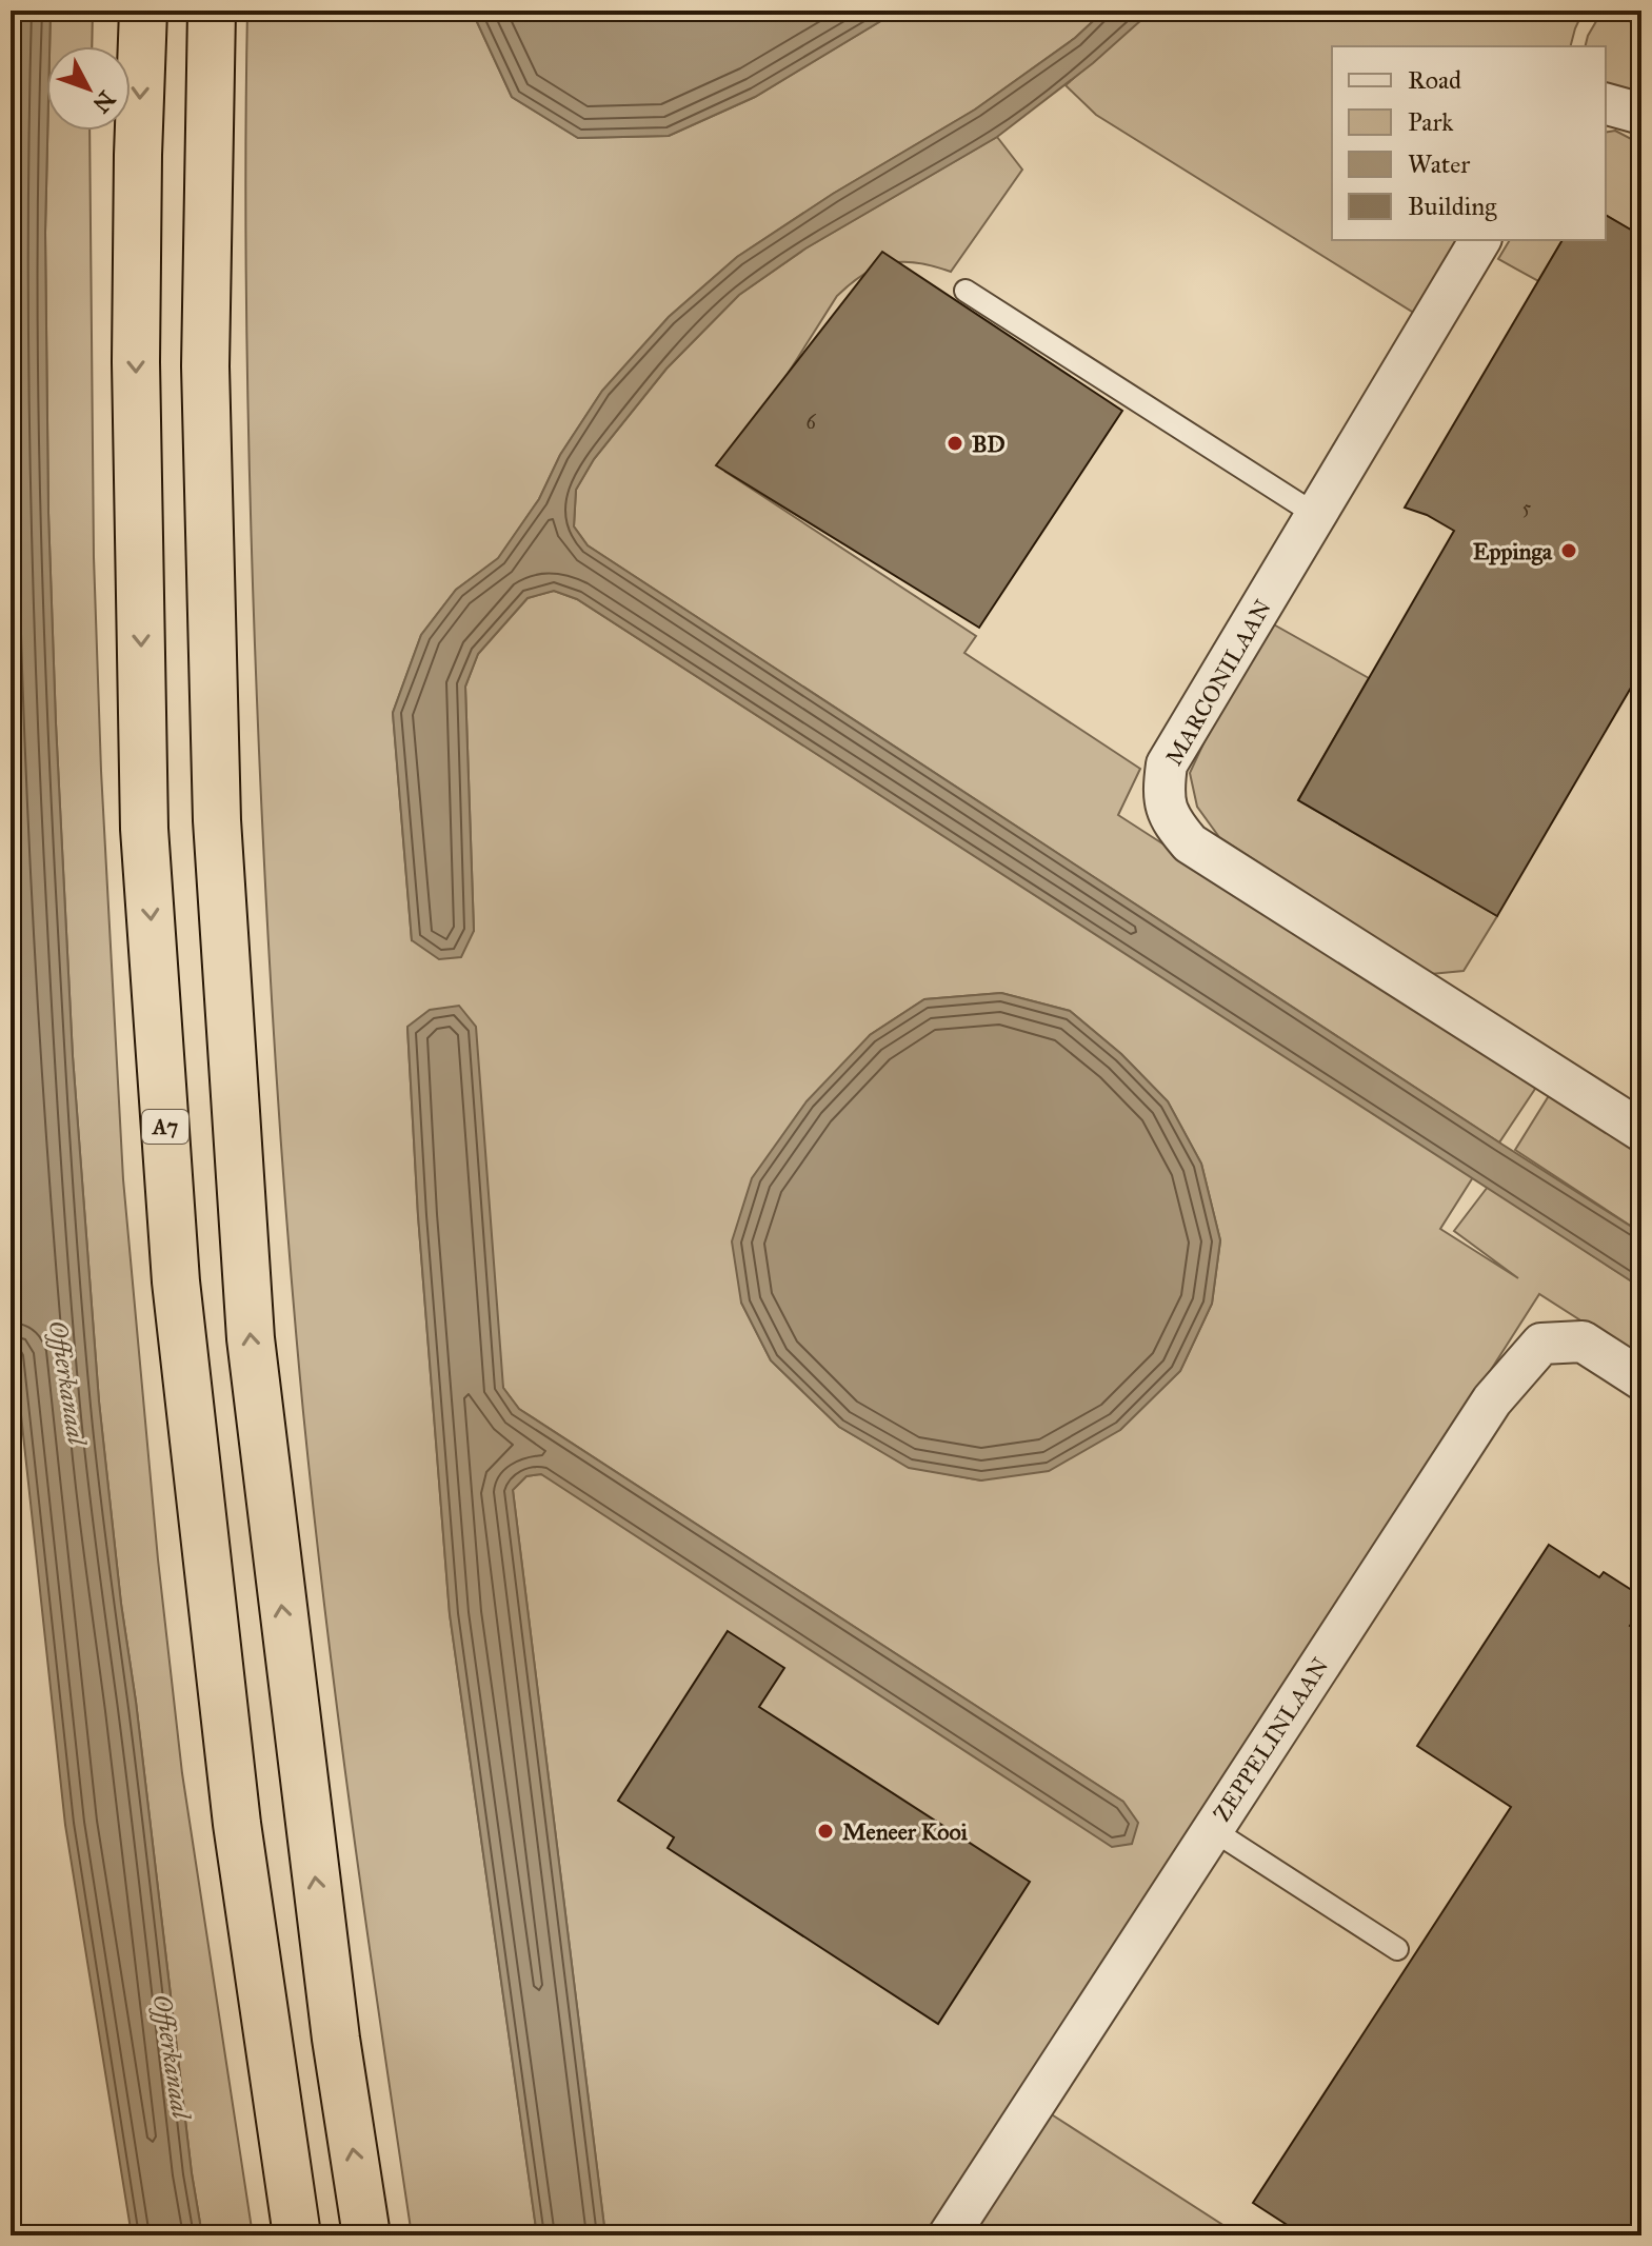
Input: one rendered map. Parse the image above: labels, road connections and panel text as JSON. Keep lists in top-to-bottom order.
{
  "streets": {
    "highway": ["A7"],
    "street": ["MARCONILAAN", "ZEPPELINLAAN"]
  },
  "water": ["Offierkanaal"],
  "places": ["BD", "Eppinga", "Meneer Kooi"],
  "house_numbers": ["6", "5"],
  "legend": [
    "Road",
    "Park",
    "Water",
    "Building"
  ],
  "north": "bottom right"
}
